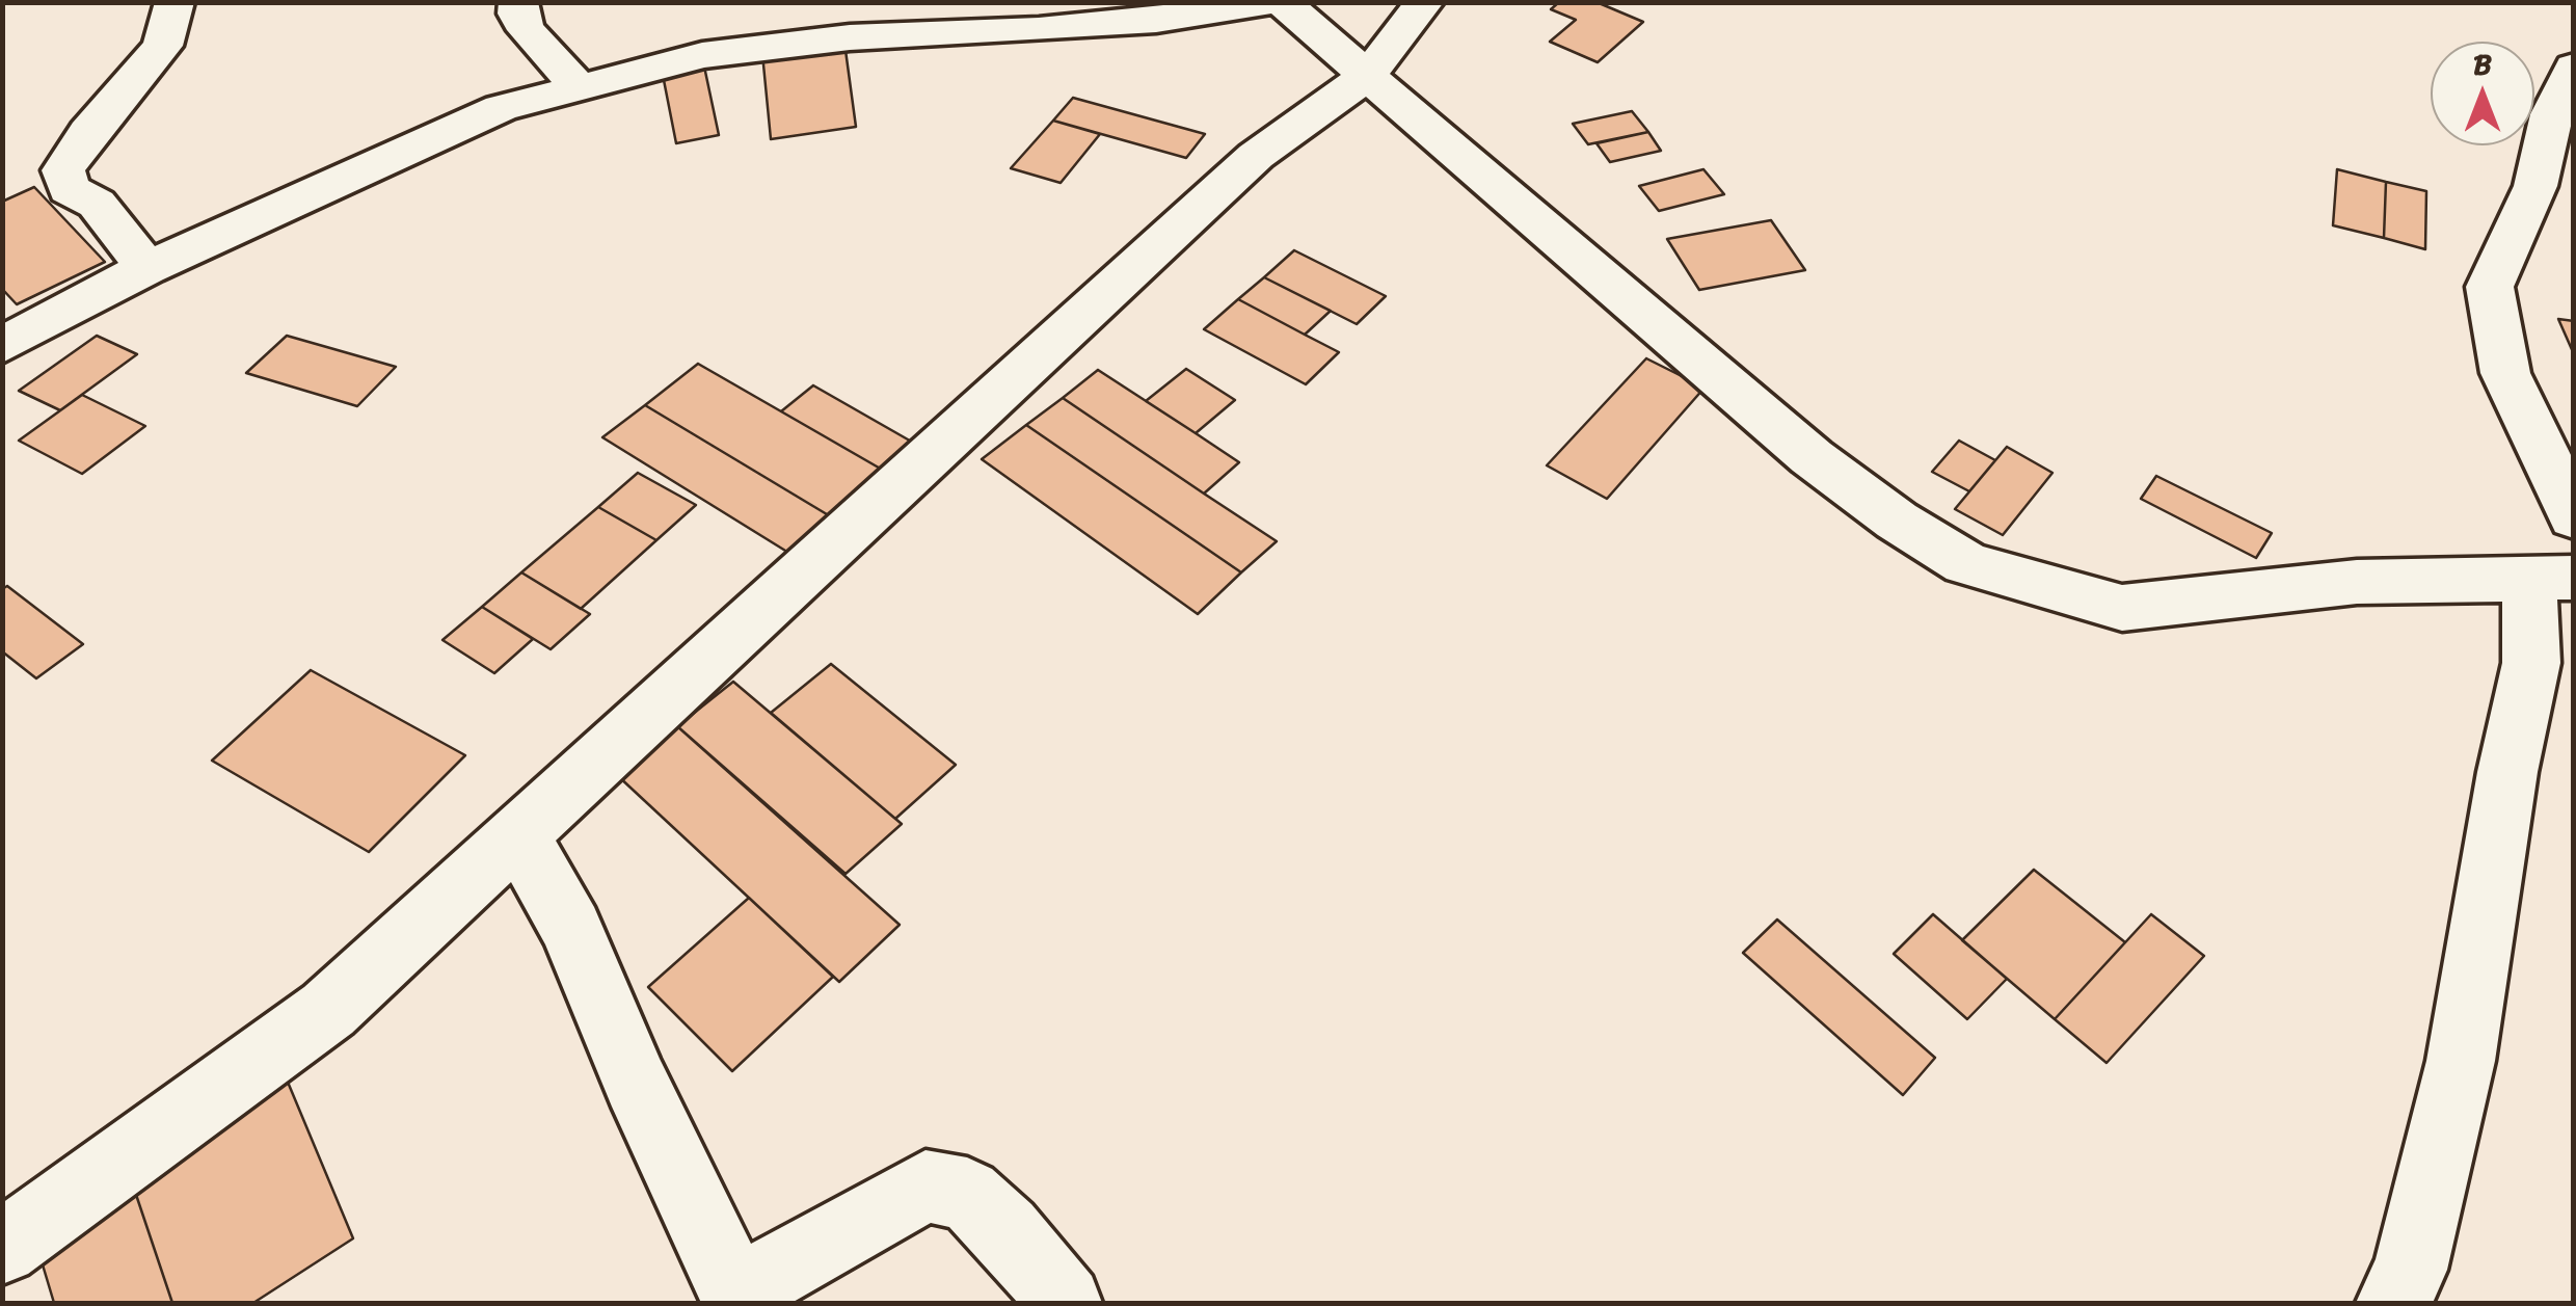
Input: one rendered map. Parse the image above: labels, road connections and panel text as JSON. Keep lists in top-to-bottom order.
{
  "north": "top"
}
